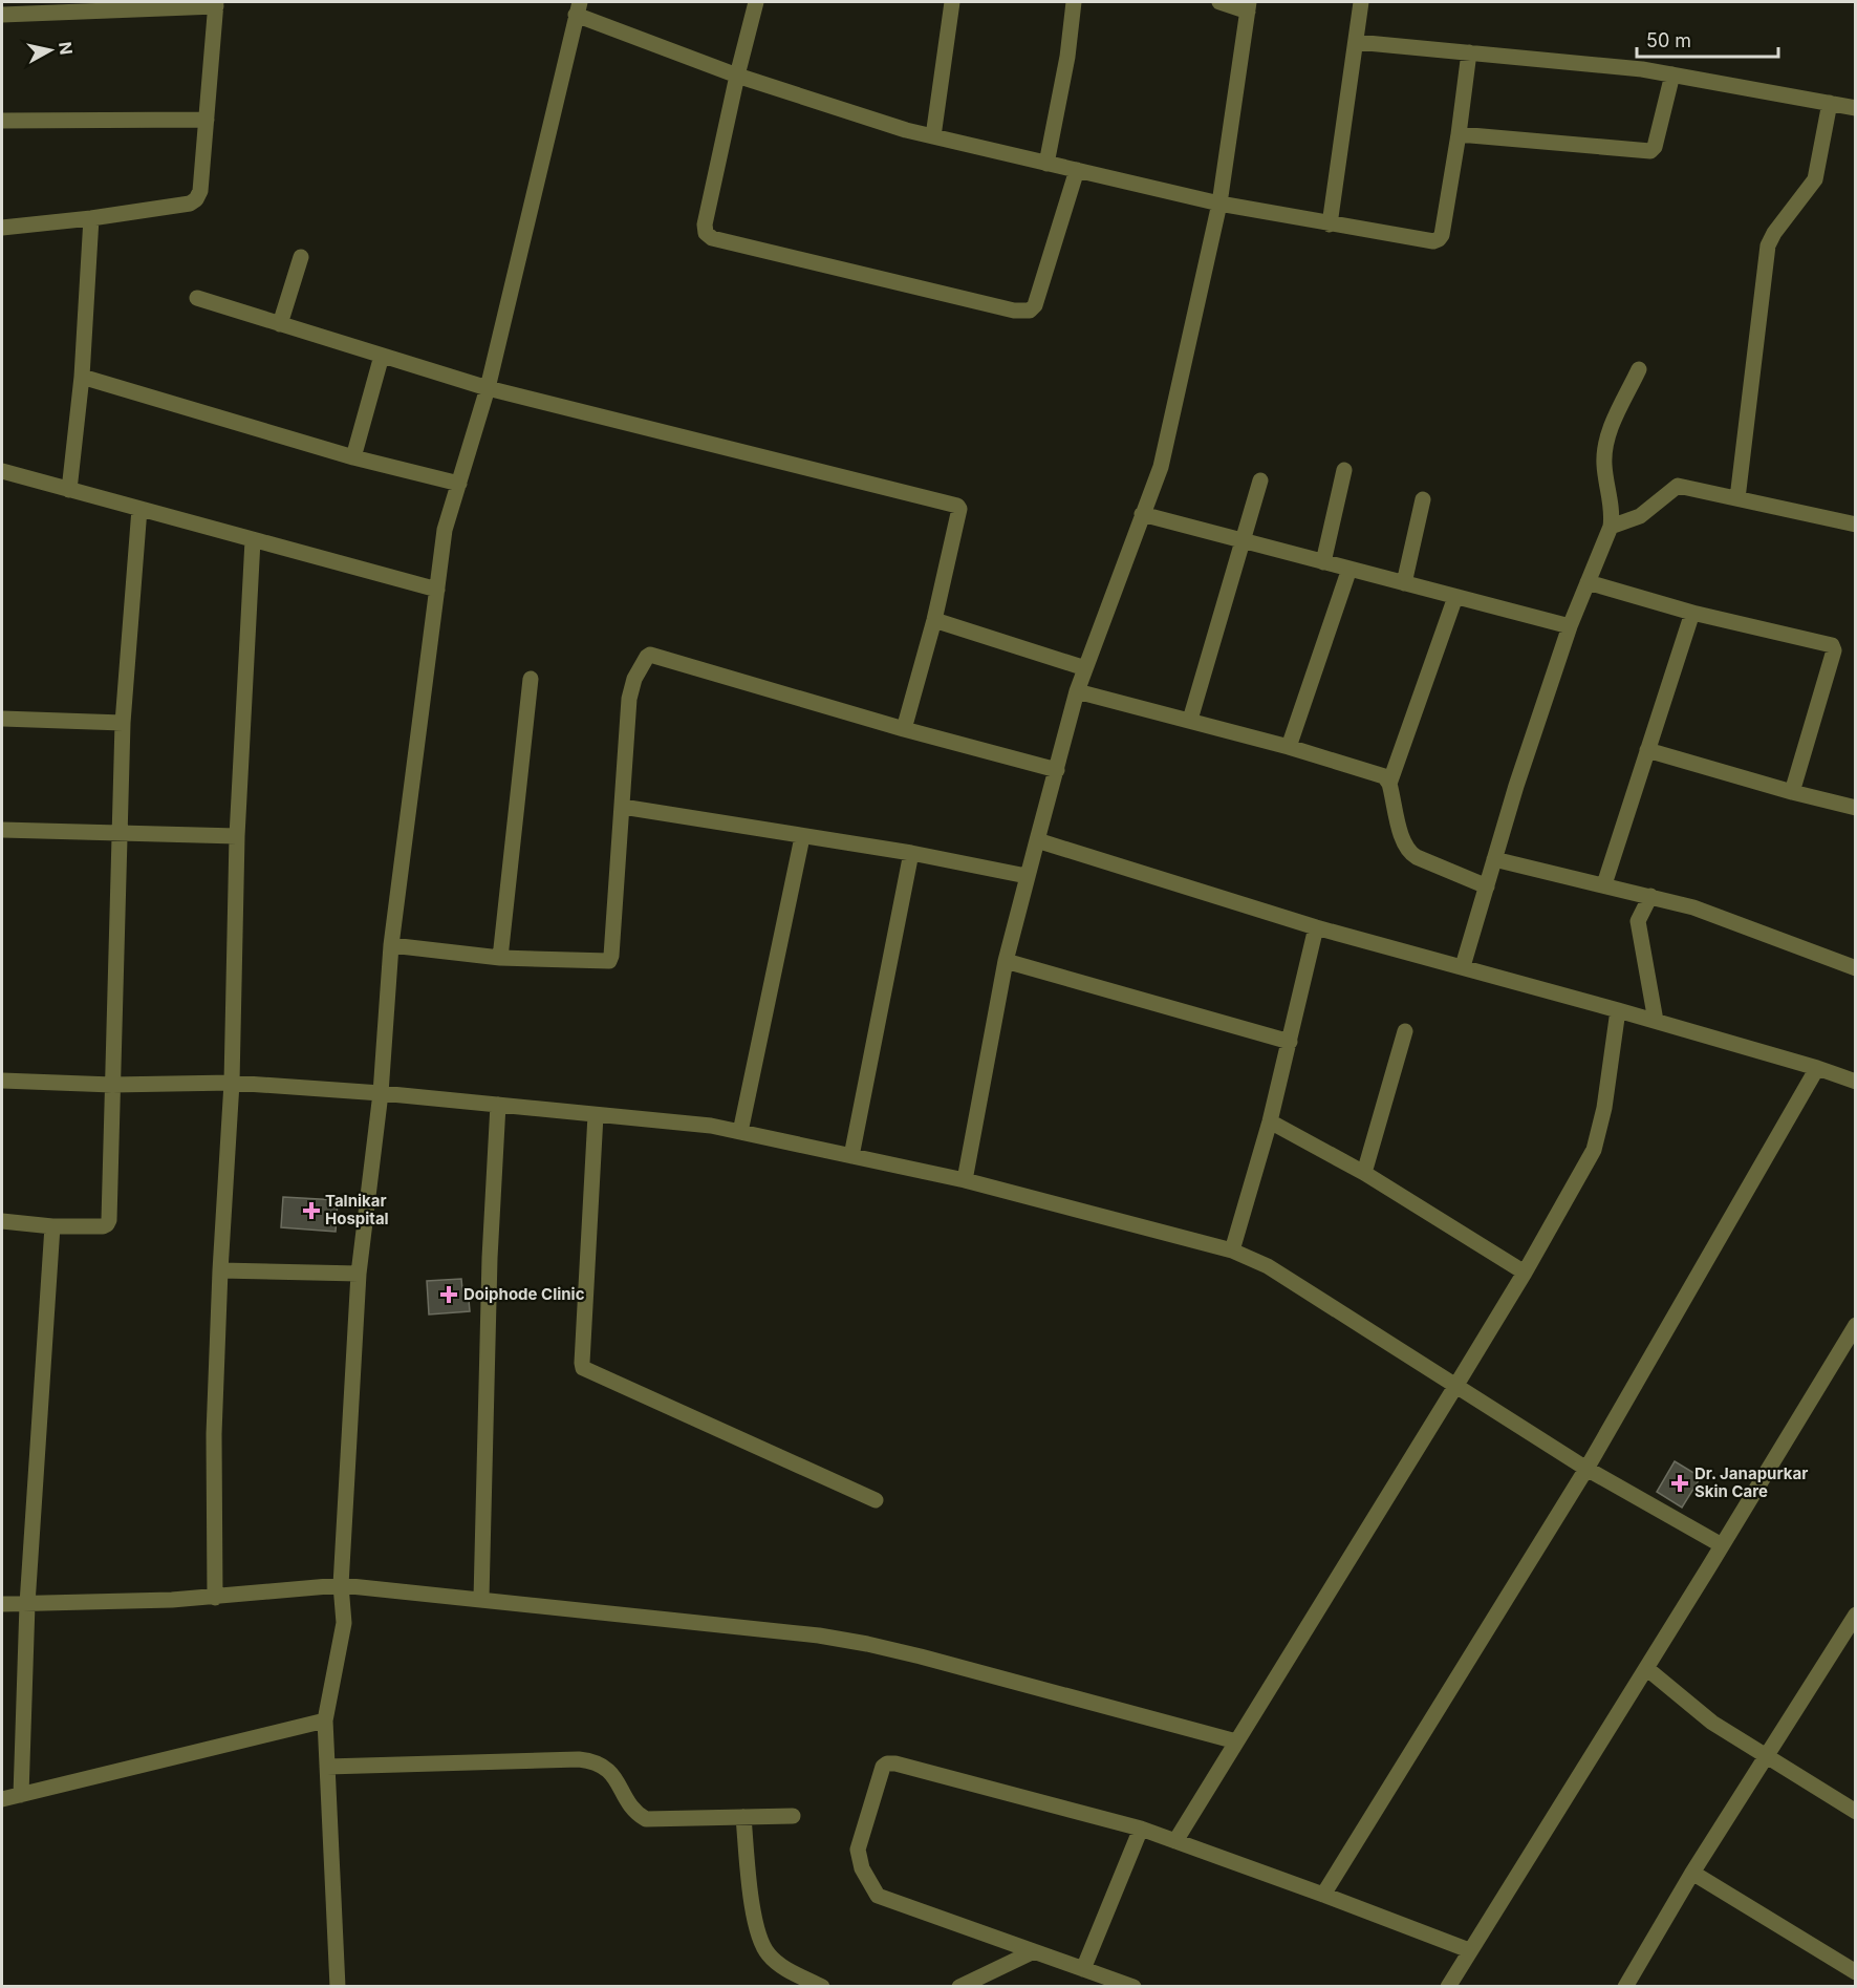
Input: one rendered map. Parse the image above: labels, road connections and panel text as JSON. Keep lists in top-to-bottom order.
{
  "places": {
    "health": ["Talnikar Hospital", "Doiphode Clinic", "Dr. Janapurkar Skin Care"]
  },
  "scale_bar": "50 m",
  "north": "right"
}
